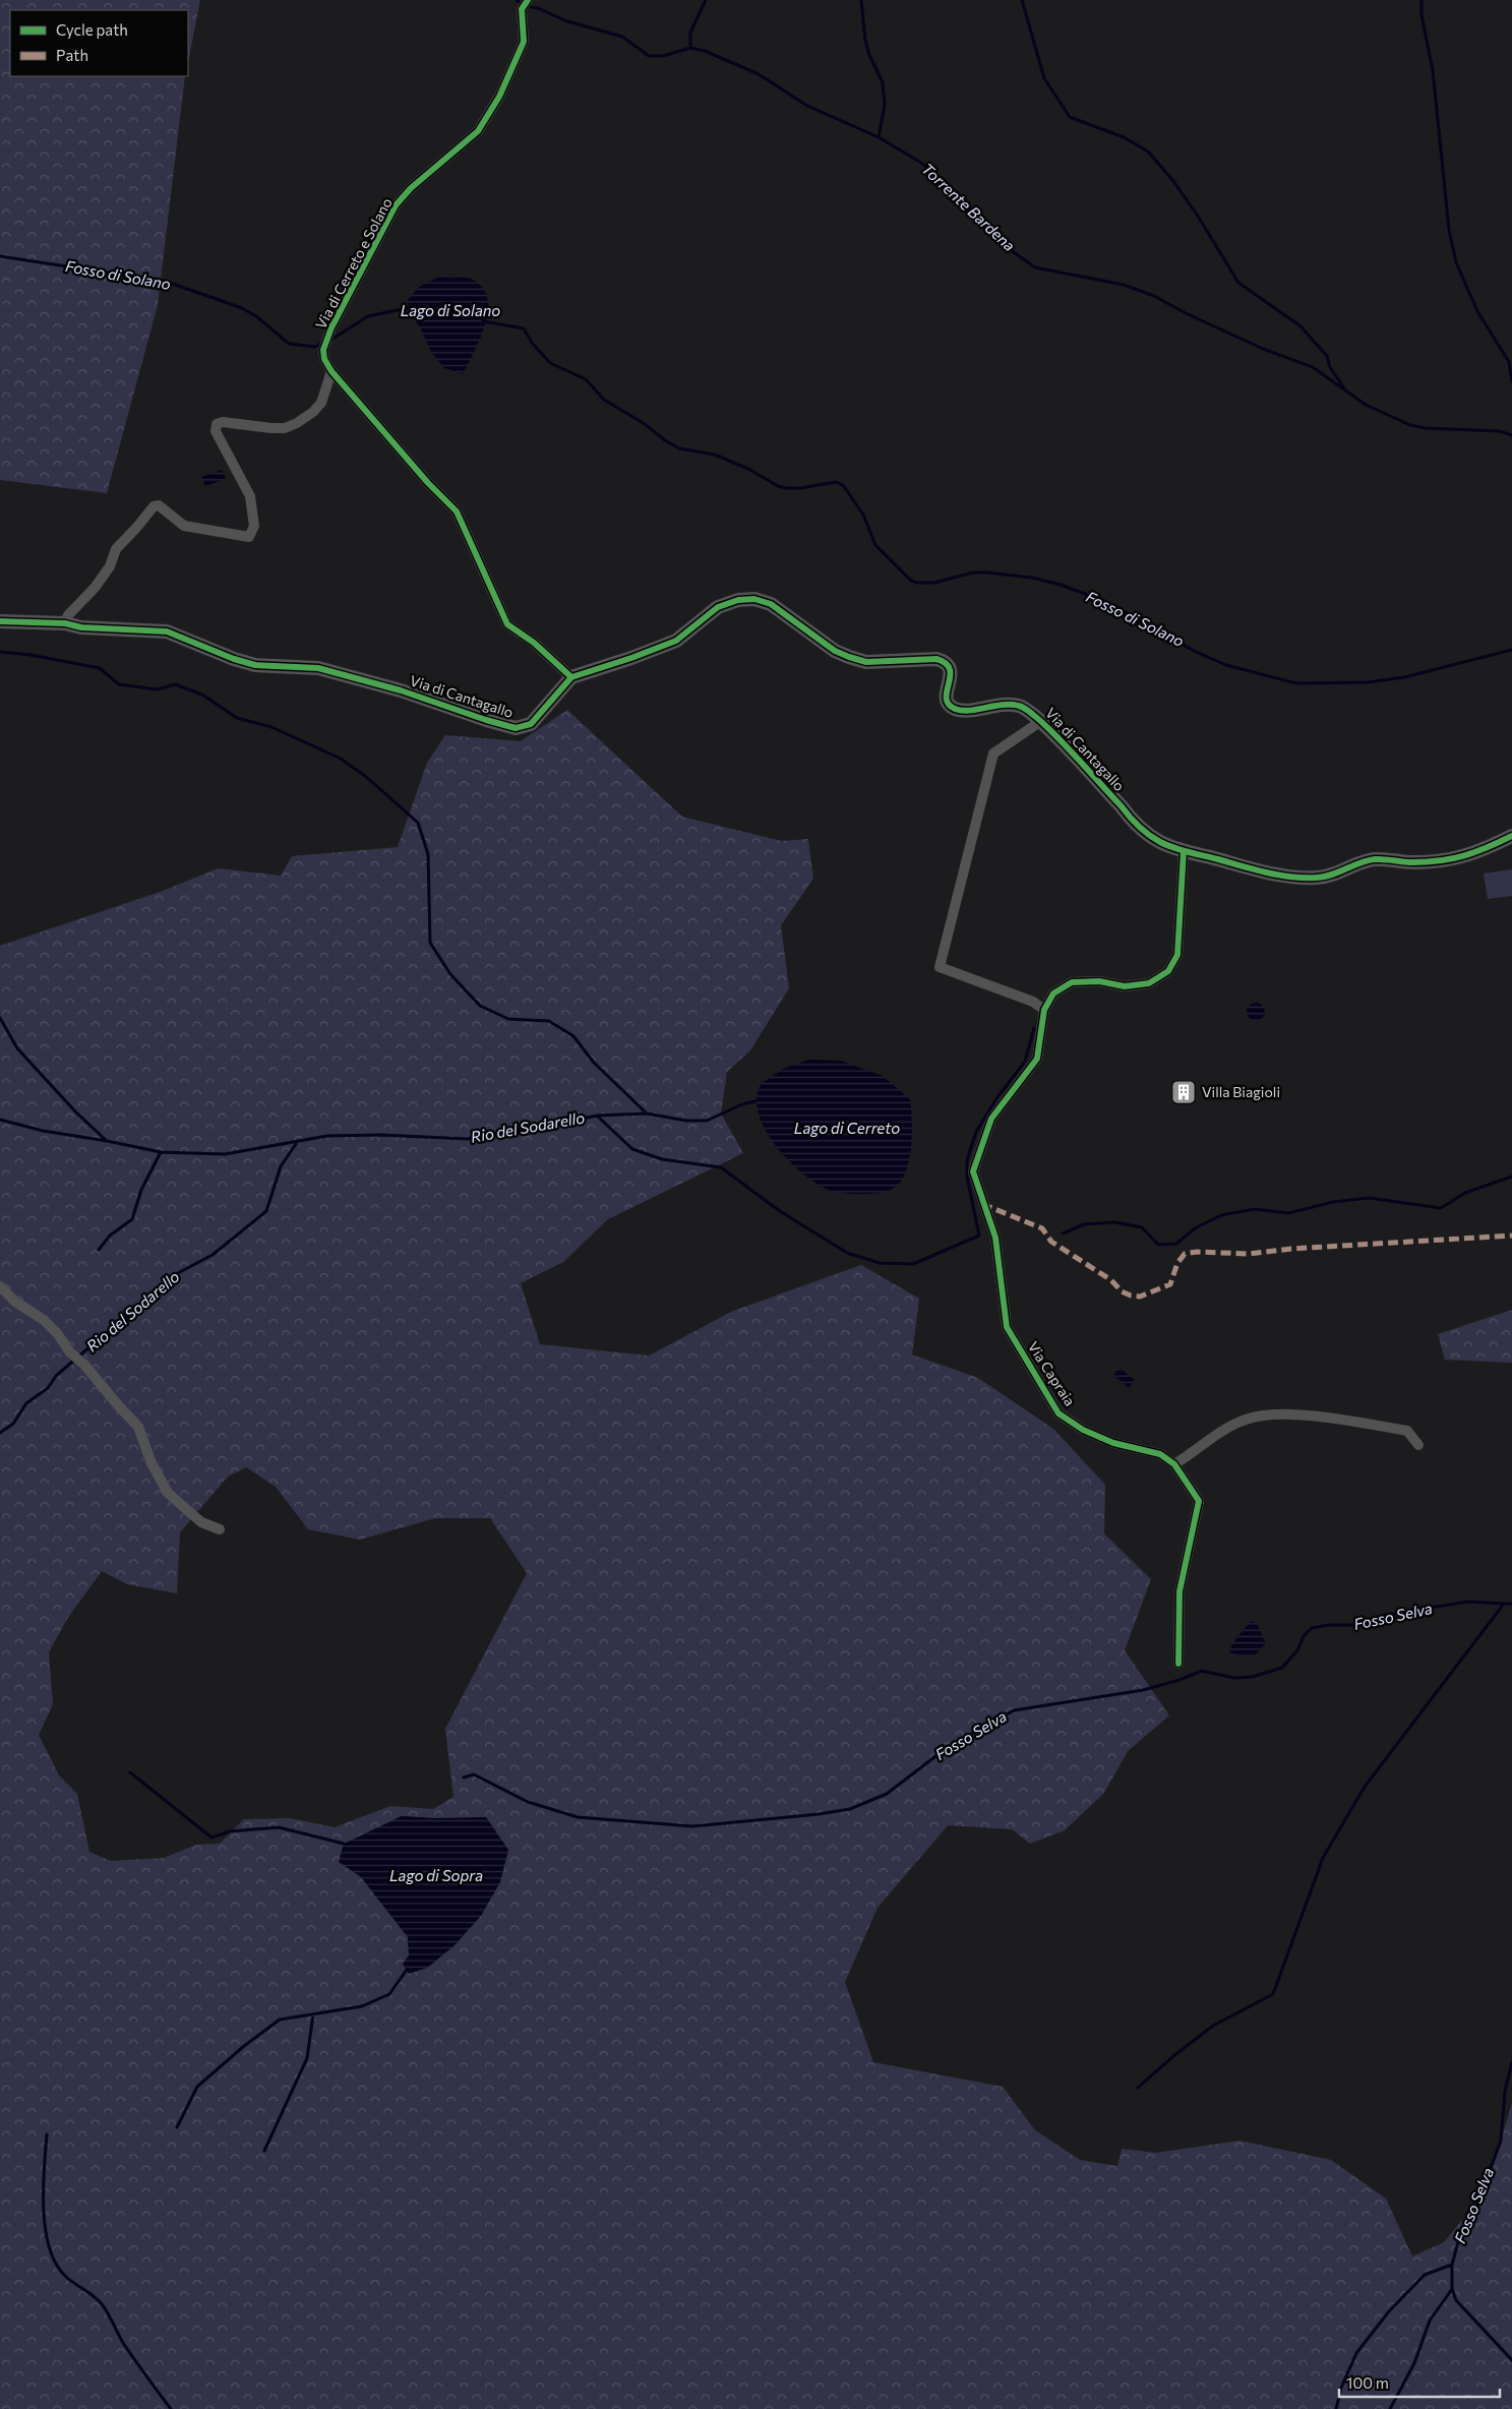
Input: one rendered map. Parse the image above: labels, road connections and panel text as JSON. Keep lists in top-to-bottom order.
{
  "streets": {
    "street": ["Via di Cerreto e Solano", "Via di Cantagallo", "Via Capraia"]
  },
  "crossings": [
    ["Via di Cerreto e Solano", "Via di Cantagallo"]
  ],
  "water": [
    "Torrente Bardena",
    "Fosso di Solano",
    "Lago di Solano",
    "Rio del Sodarello",
    "Lago di Cerreto",
    "Fosso Selva",
    "Lago di Sopra"
  ],
  "places": {
    "building": ["Villa Biagioli"]
  },
  "legend": ["Cycle path", "Path"],
  "scale_bar": "100 m"
}
